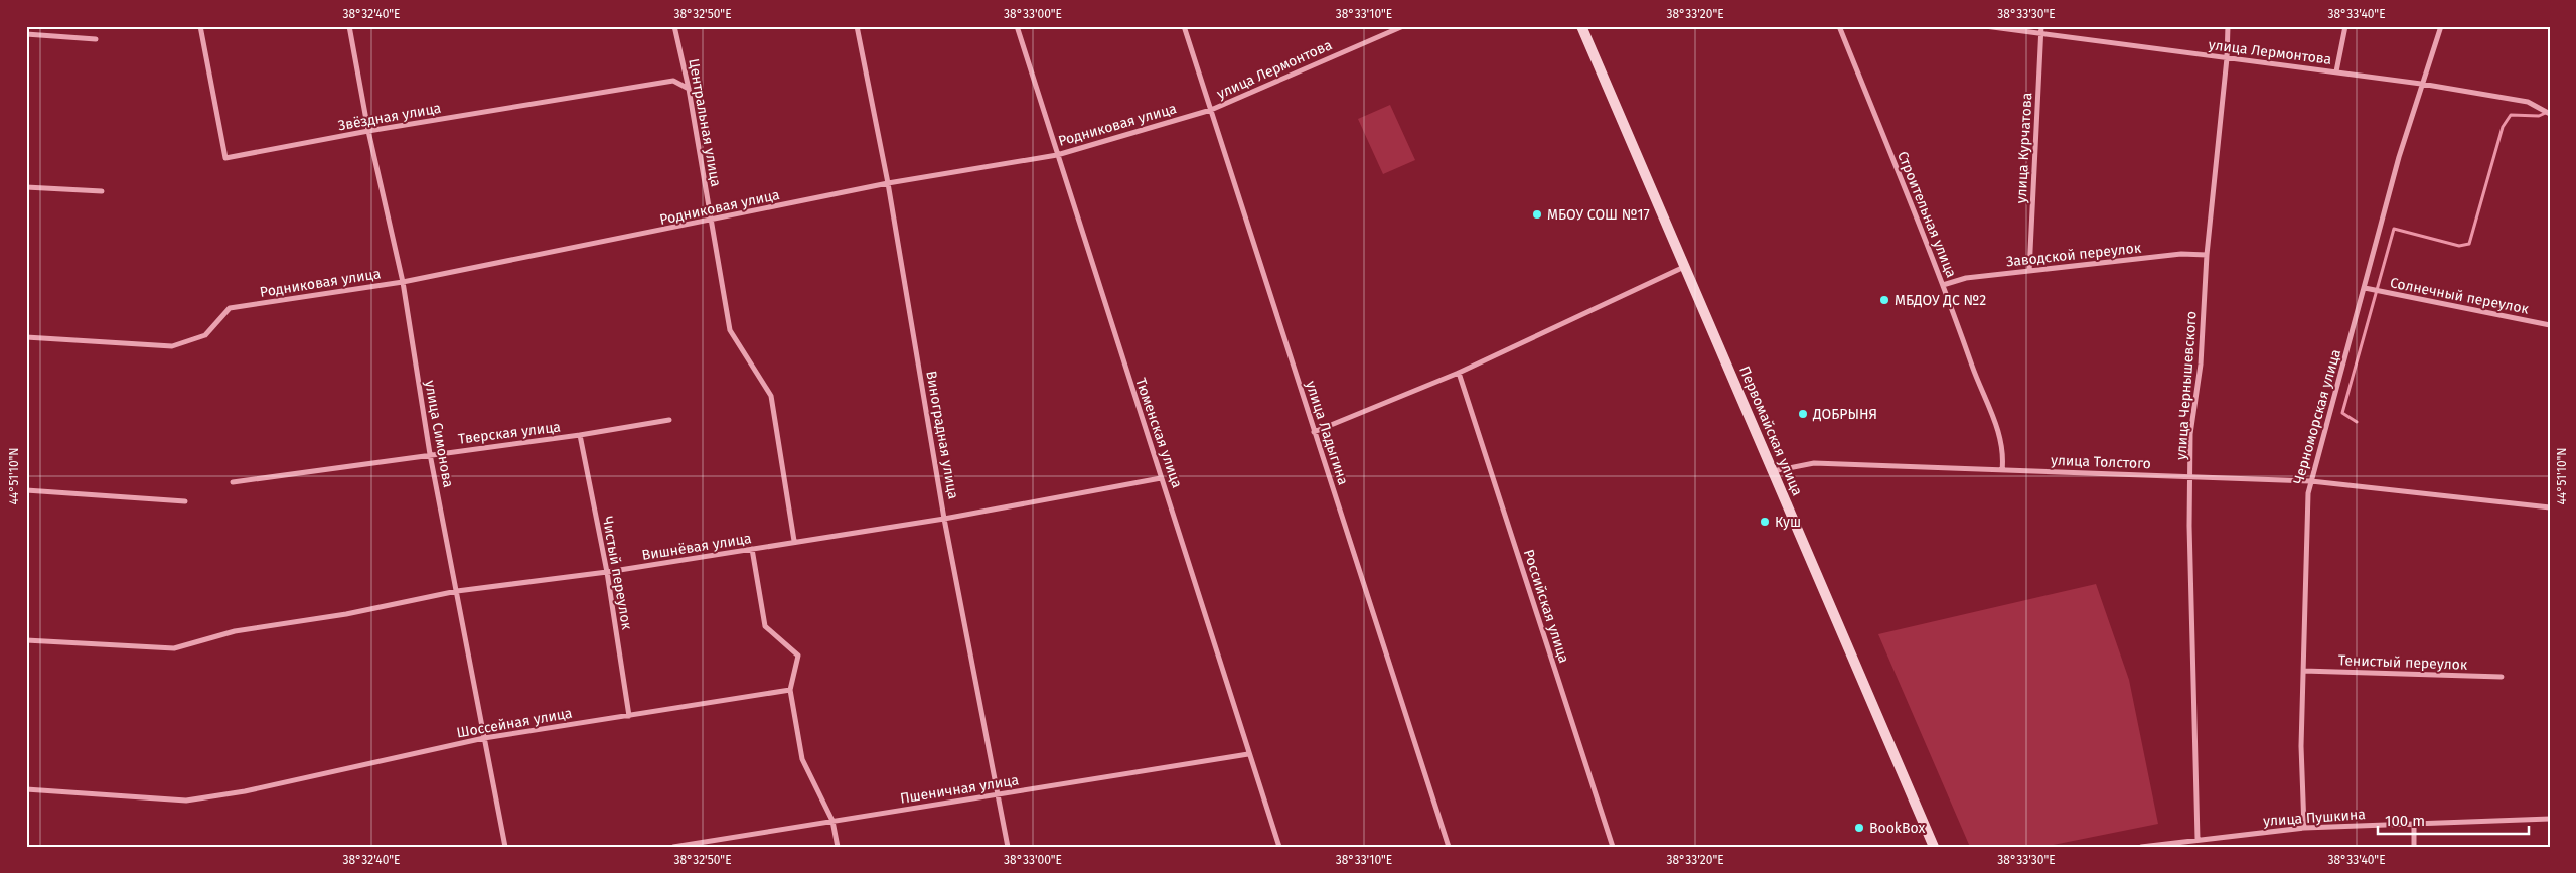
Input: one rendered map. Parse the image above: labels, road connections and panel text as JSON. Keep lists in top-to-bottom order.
{
  "streets": {
    "street": [
      "улица Лермонтова",
      "Звёздная улица",
      "Центральная улица",
      "Родниковая улица",
      "улица Курчатова",
      "Строительная улица",
      "Заводской переулок",
      "Солнечный переулок",
      "улица Чернышевского",
      "Черноморская улица",
      "Первомайская улица",
      "Тверская улица",
      "Тюменская улица",
      "улица Ладыгина",
      "улица Симонова",
      "Виноградная улица",
      "улица Толстого",
      "Вишнёвая улица",
      "Чистый переулок",
      "Российская улица",
      "Тенистый переулок",
      "Шоссейная улица",
      "Пшеничная улица",
      "улица Пушкина"
    ]
  },
  "crossings": [
    ["улица Лермонтова", "Родниковая улица"],
    ["улица Лермонтова", "улица Курчатова"],
    ["улица Лермонтова", "улица Чернышевского"],
    ["улица Лермонтова", "Черноморская улица"],
    ["улица Лермонтова", "улица Ладыгина"],
    ["Звёздная улица", "Центральная улица"],
    ["Звёздная улица", "улица Симонова"],
    ["Центральная улица", "Родниковая улица"],
    ["Центральная улица", "Вишнёвая улица"],
    ["Родниковая улица", "Тюменская улица"],
    ["Родниковая улица", "улица Ладыгина"],
    ["Родниковая улица", "улица Симонова"],
    ["Родниковая улица", "Виноградная улица"],
    ["улица Курчатова", "Заводской переулок"],
    ["Строительная улица", "Заводской переулок"],
    ["Строительная улица", "улица Толстого"],
    ["Заводской переулок", "улица Чернышевского"],
    ["Солнечный переулок", "Черноморская улица"],
    ["улица Чернышевского", "улица Толстого"],
    ["улица Чернышевского", "улица Пушкина"],
    ["Черноморская улица", "улица Толстого"],
    ["Черноморская улица", "Тенистый переулок"],
    ["Черноморская улица", "улица Пушкина"],
    ["Первомайская улица", "улица Толстого"],
    ["Тверская улица", "улица Симонова"],
    ["Тверская улица", "Чистый переулок"],
    ["Тюменская улица", "Вишнёвая улица"],
    ["Тюменская улица", "Пшеничная улица"],
    ["улица Симонова", "Вишнёвая улица"],
    ["улица Симонова", "Шоссейная улица"],
    ["Виноградная улица", "Вишнёвая улица"],
    ["Виноградная улица", "Пшеничная улица"],
    ["Вишнёвая улица", "Чистый переулок"],
    ["Чистый переулок", "Шоссейная улица"]
  ],
  "places": [
    "МБОУ СОШ №17",
    "МБДОУ ДС №2",
    "ДОБРЫНЯ",
    "Куш",
    "BookBox"
  ],
  "scale_bar": "100 m",
  "coordinates": [
    "38°32'40\"E",
    "38°32'50\"E",
    "38°33'00\"E",
    "38°33'10\"E",
    "38°33'20\"E",
    "38°33'30\"E",
    "38°33'40\"E",
    "44°51'10\"N"
  ]
}
